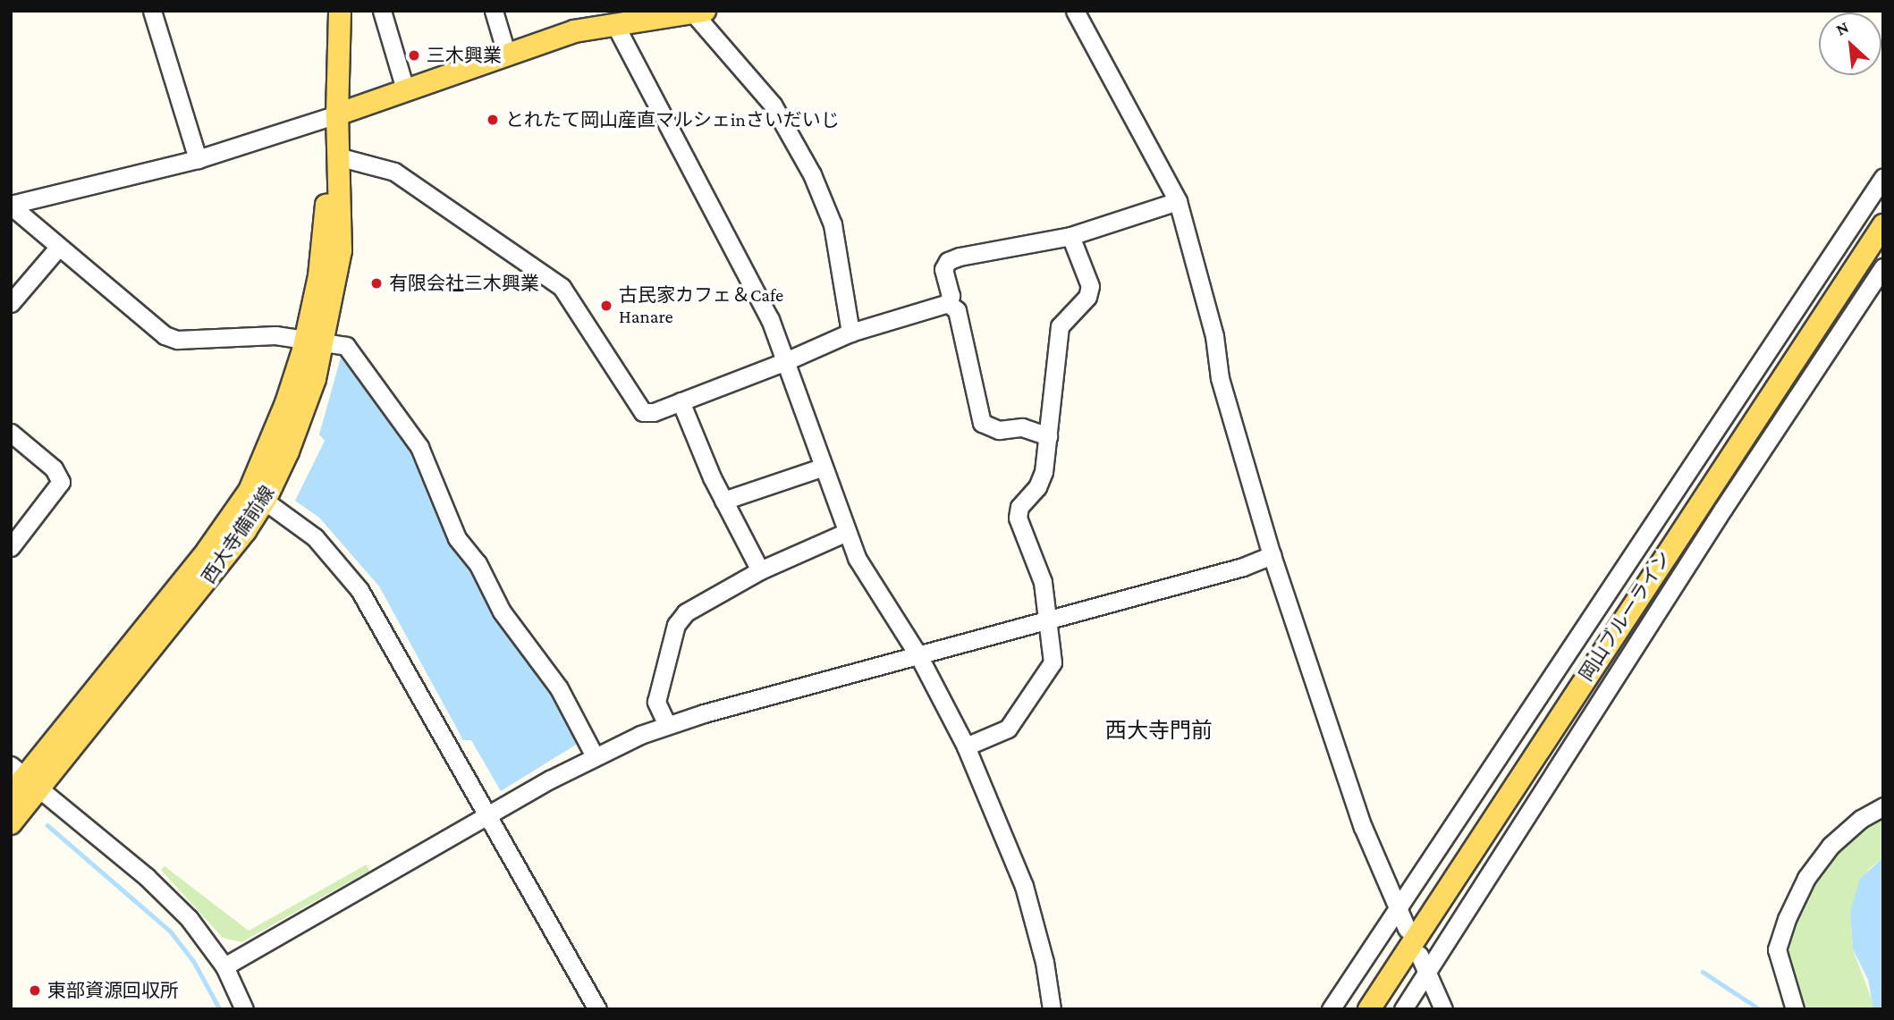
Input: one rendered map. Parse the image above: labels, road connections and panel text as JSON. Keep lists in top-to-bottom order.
{
  "streets": {
    "main road": ["西大寺備前線", "岡山ブルーライン"]
  },
  "districts": ["西大寺門前"],
  "places": [
    "三木興業",
    "とれたて岡山産直マルシェinさいだいじ",
    "有限会社三木興業",
    "古民家カフェ＆Cafe Hanare",
    "東部資源回収所"
  ],
  "north": "top left"
}
